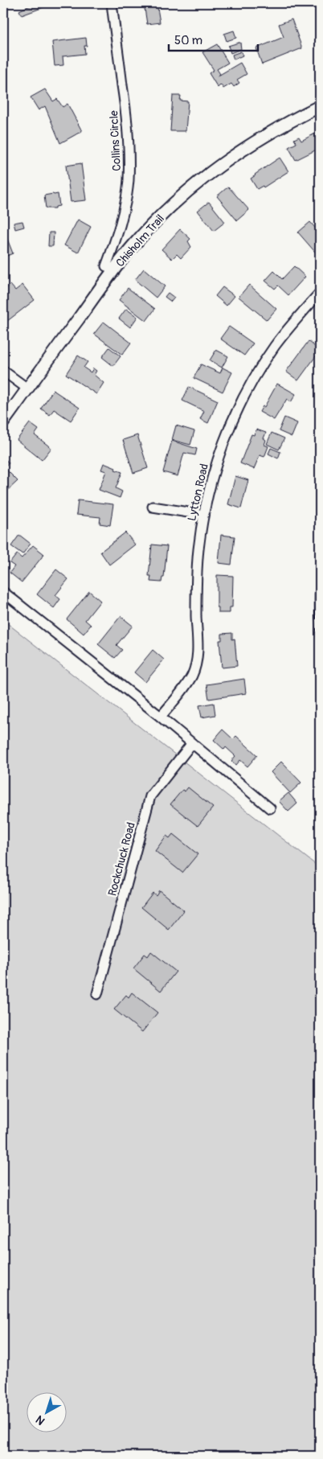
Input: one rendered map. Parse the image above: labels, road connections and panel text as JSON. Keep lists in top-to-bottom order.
{
  "streets": {
    "street": [
      "Collins Circle",
      "Chisholm Trail",
      "Lytton Road",
      "Rockchuck Road"
    ]
  },
  "crossings": [
    ["Collins Circle", "Chisholm Trail"]
  ],
  "scale_bar": "50 m",
  "north": "bottom left"
}
